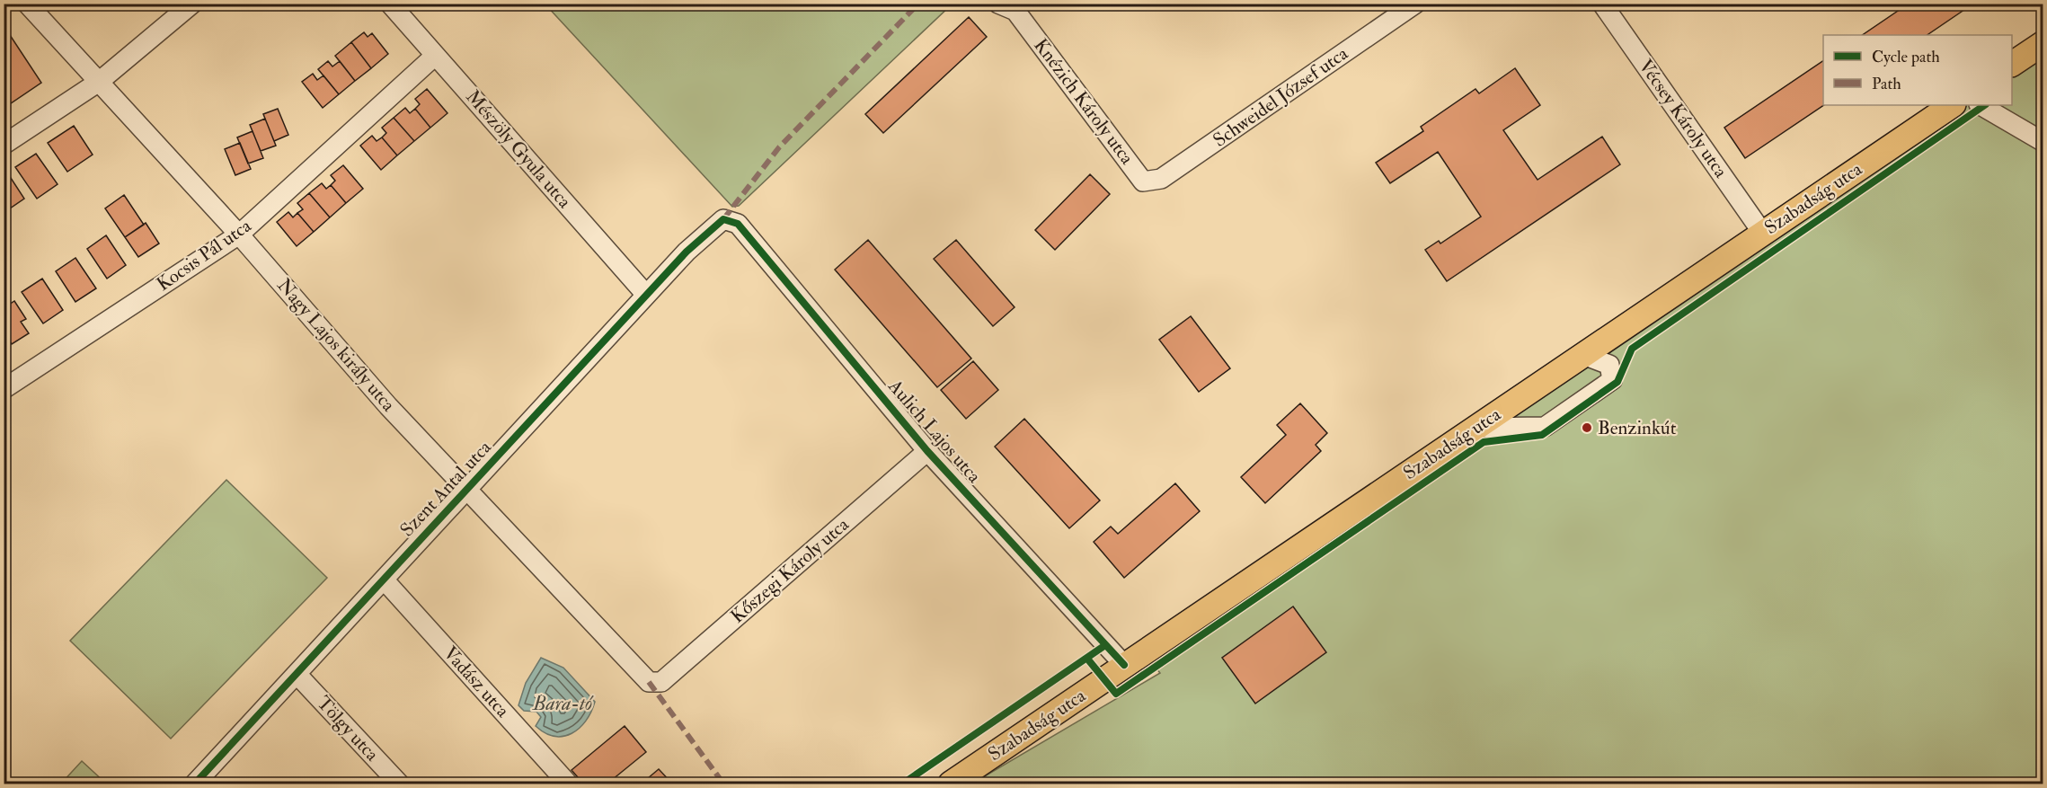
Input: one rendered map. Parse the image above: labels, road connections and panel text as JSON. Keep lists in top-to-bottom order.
{
  "streets": {
    "main road": ["Szabadság utca"],
    "street": [
      "Schweidel József utca",
      "Knézich Károly utca",
      "Vécsey Károly utca",
      "Mészöly Gyula utca",
      "Kocsis Pál utca",
      "Nagy Lajos király utca",
      "Aulich Lajos utca",
      "Szent Antal utca",
      "Kőszegi Károly utca",
      "Vadász utca",
      "Tölgy utca"
    ]
  },
  "crossings": [
    ["Schweidel József utca", "Knézich Károly utca"],
    ["Vécsey Károly utca", "Szabadság utca"],
    ["Mészöly Gyula utca", "Kocsis Pál utca"],
    ["Mészöly Gyula utca", "Szent Antal utca"],
    ["Szabadság utca", "Aulich Lajos utca"],
    ["Kocsis Pál utca", "Nagy Lajos király utca"],
    ["Nagy Lajos király utca", "Szent Antal utca"],
    ["Nagy Lajos király utca", "Kőszegi Károly utca"],
    ["Aulich Lajos utca", "Szent Antal utca"],
    ["Aulich Lajos utca", "Kőszegi Károly utca"],
    ["Szent Antal utca", "Vadász utca"],
    ["Szent Antal utca", "Tölgy utca"]
  ],
  "water": ["Bara-tó"],
  "places": ["Benzinkút"],
  "legend": ["Cycle path", "Path"]
}
